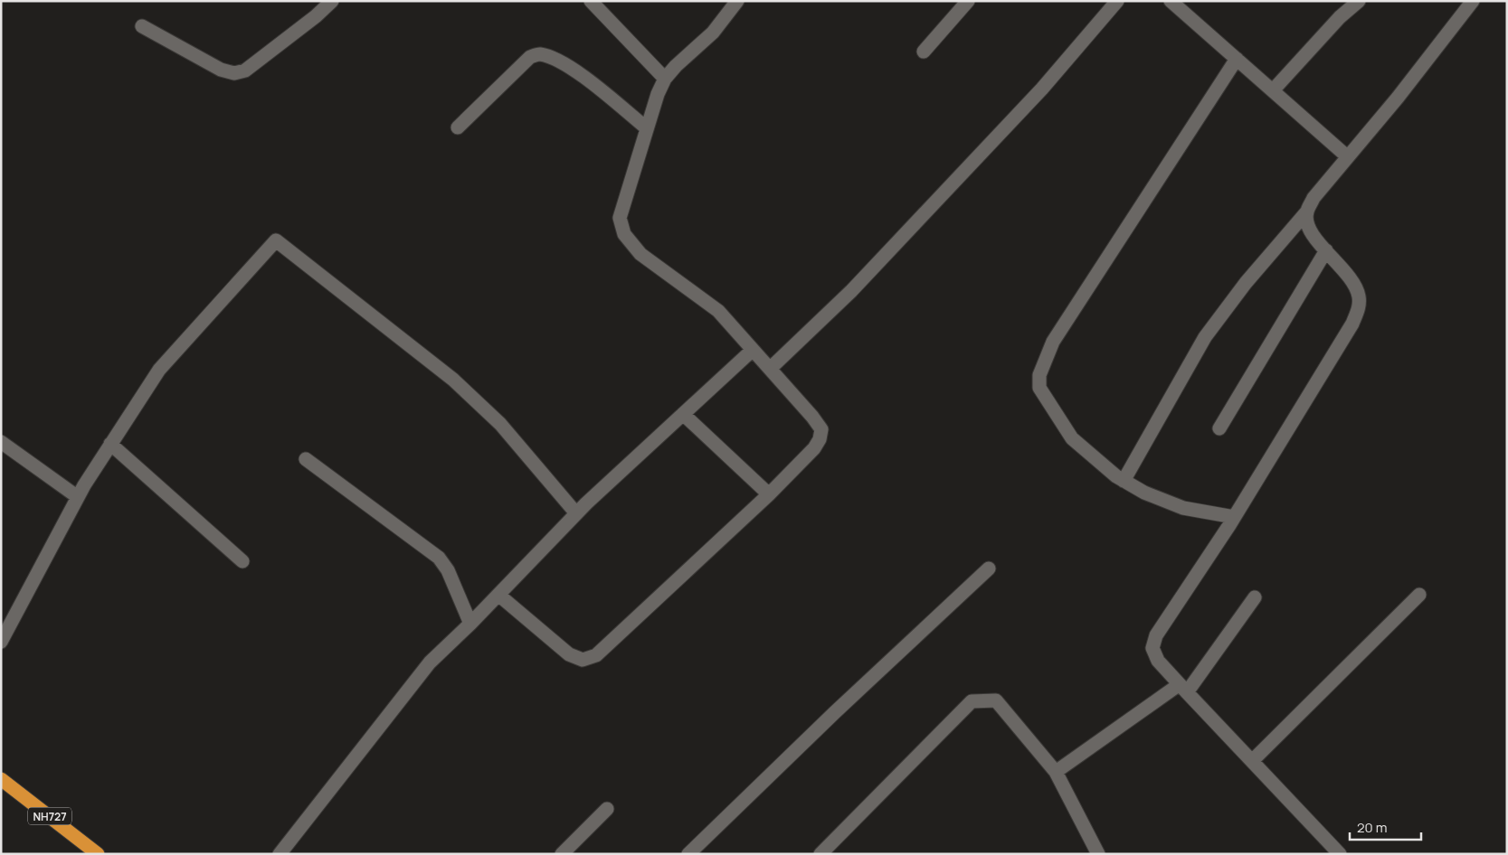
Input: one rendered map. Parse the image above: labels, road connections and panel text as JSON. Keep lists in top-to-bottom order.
{
  "streets": {
    "highway": ["NH727"]
  },
  "scale_bar": "20 m"
}
